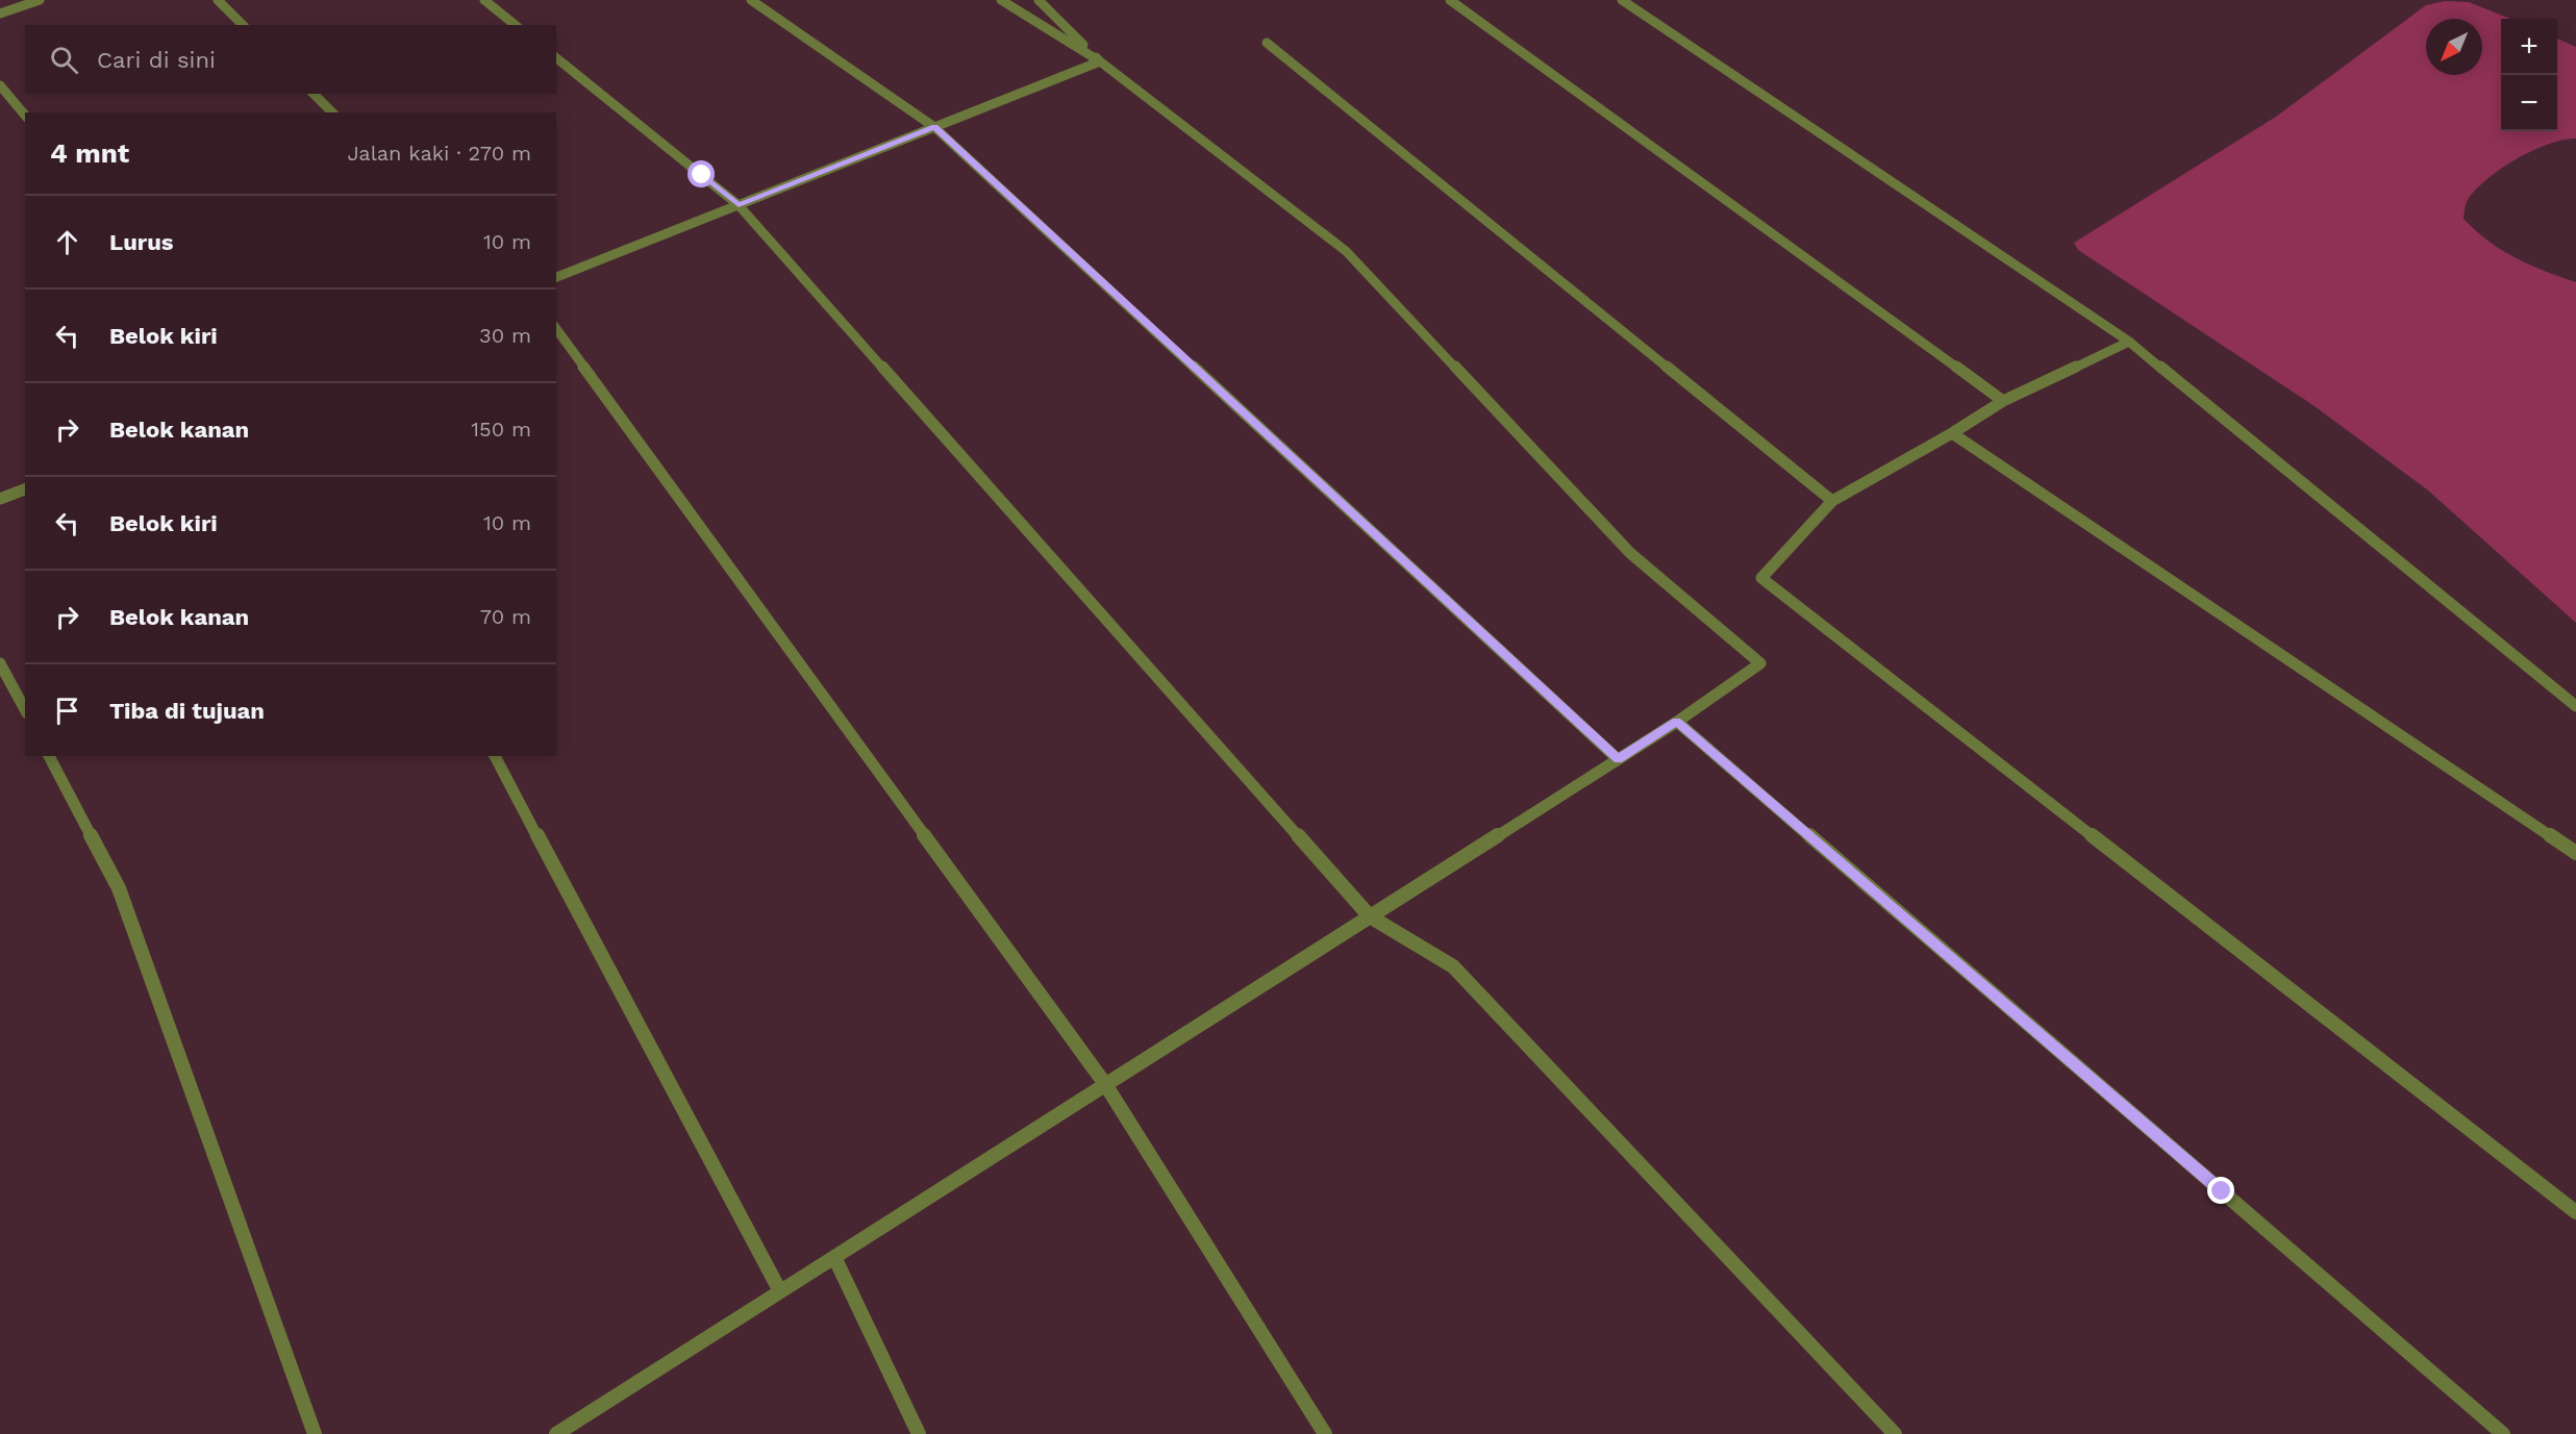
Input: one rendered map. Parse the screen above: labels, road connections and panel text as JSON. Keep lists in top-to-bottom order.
{
  "north": "bottom left",
  "page": {
    "map_buttons": ["+", "−"],
    "search": "Cari di sini",
    "heading": ["4 mnt", "Jalan kaki · 270 m"],
    "list": [
      ["Lurus", "10 m"],
      ["Belok kiri", "30 m"],
      ["Belok kanan", "150 m"],
      ["Belok kiri", "10 m"],
      ["Belok kanan", "70 m"],
      "Tiba di tujuan"
    ]
  }
}
